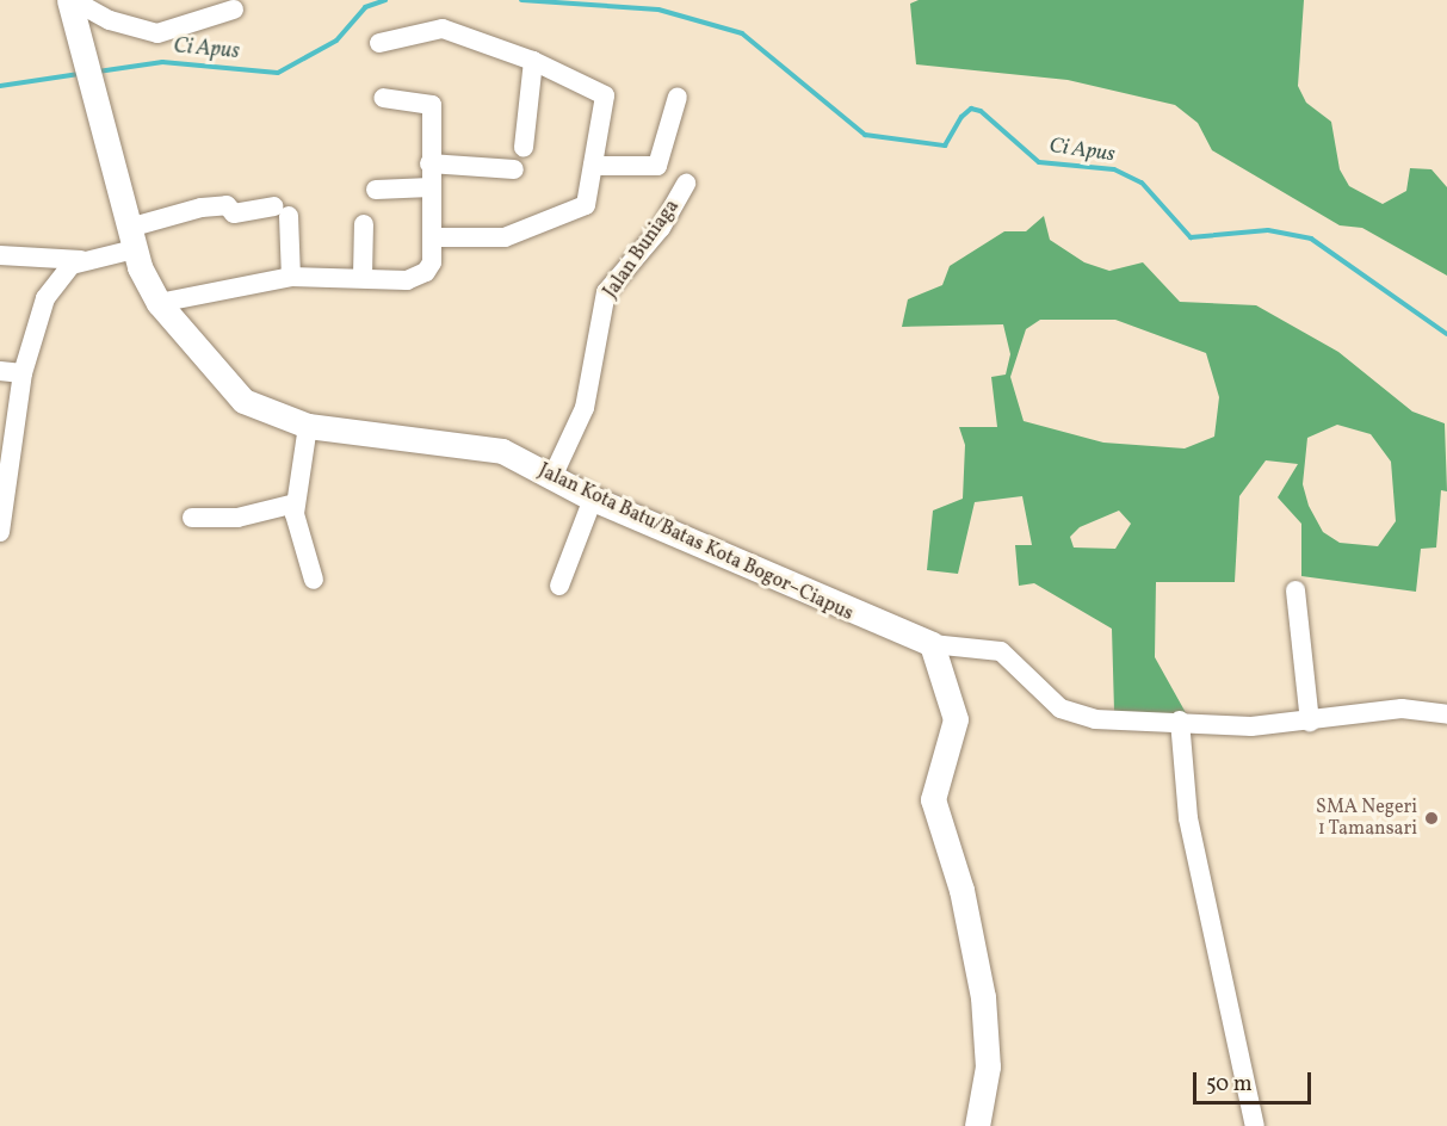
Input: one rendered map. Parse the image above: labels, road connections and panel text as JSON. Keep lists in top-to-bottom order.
{
  "streets": {
    "main road": ["Jalan Kota Batu/Batas Kota Bogor–Ciapus"],
    "street": ["Jalan Buniaga"]
  },
  "crossings": [
    ["Jalan Buniaga", "Jalan Kota Batu/Batas Kota Bogor–Ciapus"]
  ],
  "water": ["Ci Apus"],
  "places": ["SMA Negeri 1 Tamansari"],
  "scale_bar": "50 m"
}
